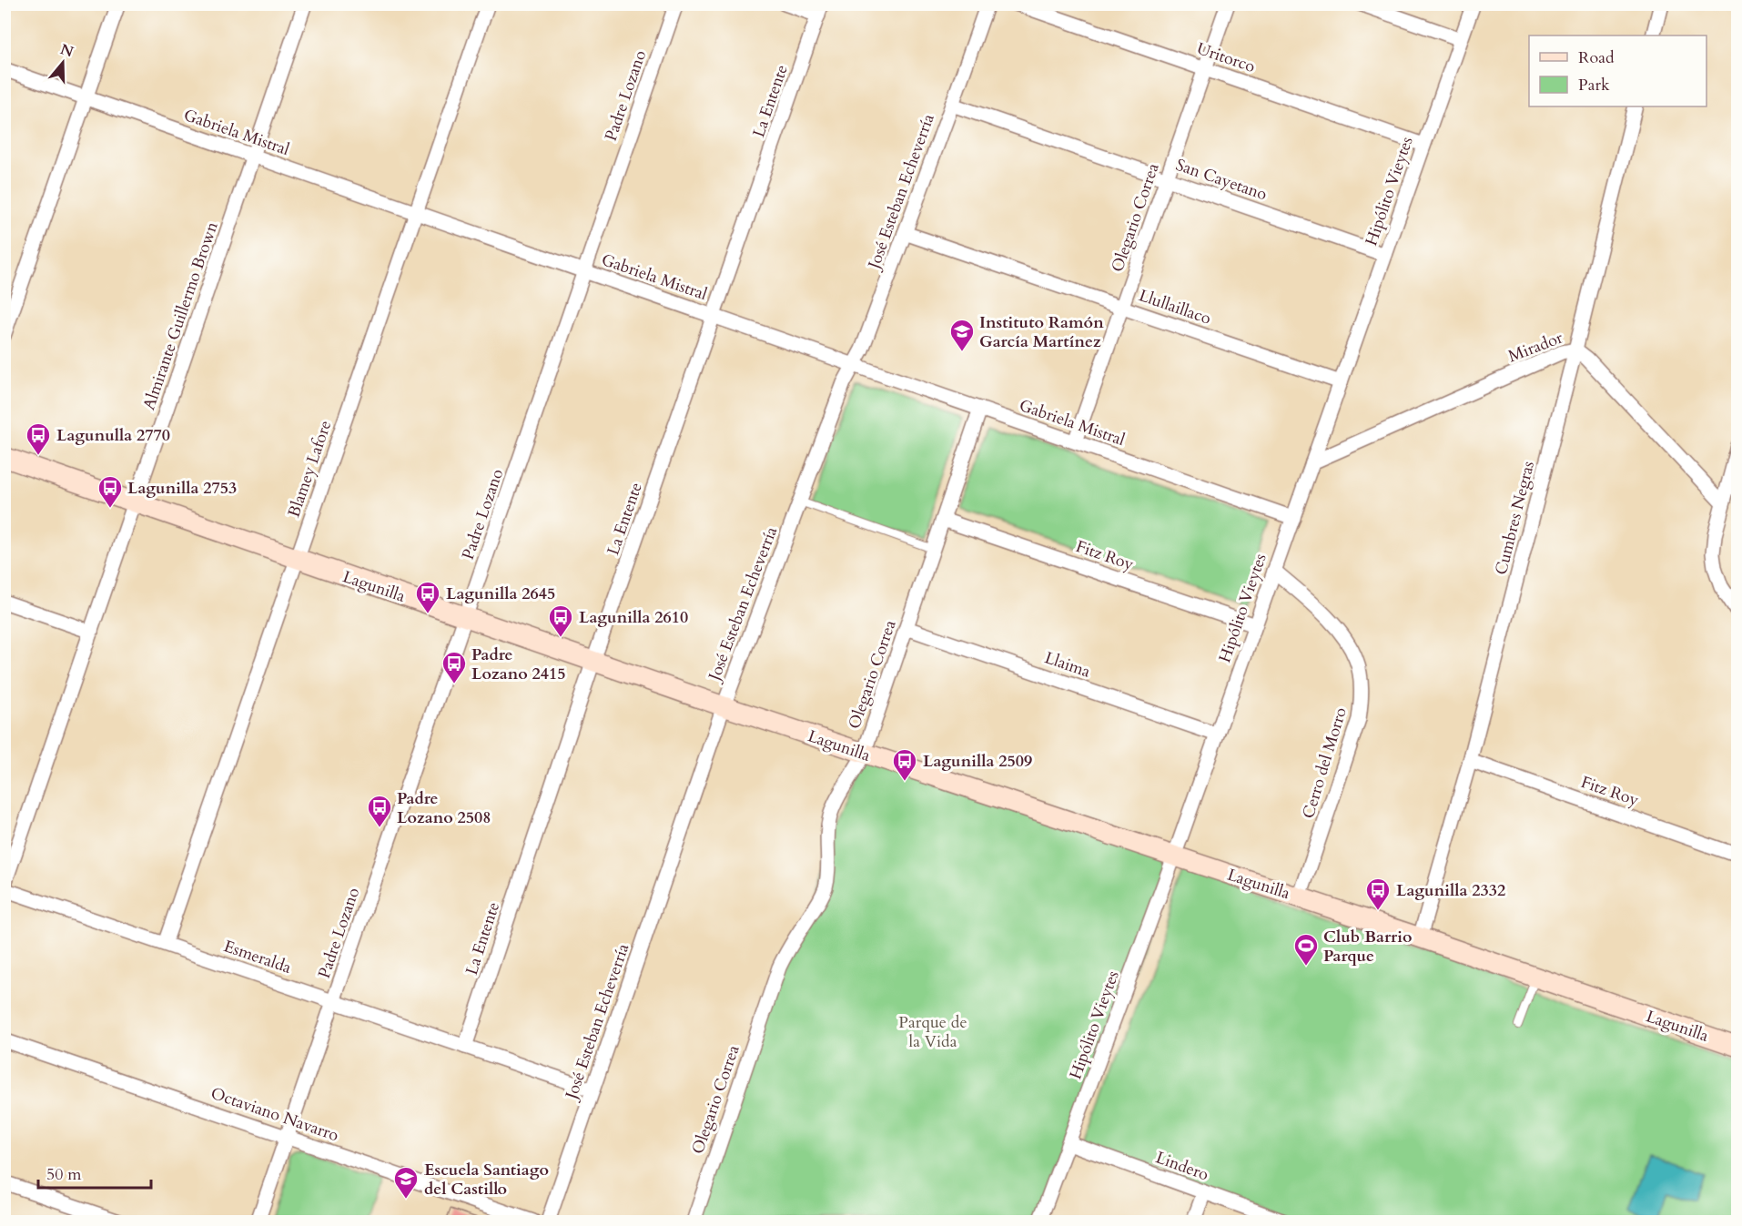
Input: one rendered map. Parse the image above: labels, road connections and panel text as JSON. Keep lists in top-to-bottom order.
{
  "streets": {
    "main road": ["Lagunilla"],
    "street": [
      "Uritorco",
      "Padre Lozano",
      "La Entente",
      "Gabriela Mistral",
      "San Cayetano",
      "José Esteban Echeverría",
      "Hipólito Vieytes",
      "Olegario Correa",
      "Llullaillaco",
      "Almirante Guillermo Brown",
      "Mirador",
      "Blamey Lafore",
      "Cumbres Negras",
      "Fitz Roy",
      "Llaima",
      "Cerro del Morro",
      "Esmeralda",
      "Octaviano Navarro",
      "Lindero"
    ]
  },
  "crossings": [
    ["Uritorco", "Hipólito Vieytes"],
    ["Uritorco", "Olegario Correa"],
    ["Padre Lozano", "Gabriela Mistral"],
    ["Padre Lozano", "Lagunilla"],
    ["Padre Lozano", "Esmeralda"],
    ["Padre Lozano", "Octaviano Navarro"],
    ["La Entente", "Gabriela Mistral"],
    ["La Entente", "Lagunilla"],
    ["La Entente", "Esmeralda"],
    ["Gabriela Mistral", "José Esteban Echeverría"],
    ["Gabriela Mistral", "Hipólito Vieytes"],
    ["Gabriela Mistral", "Olegario Correa"],
    ["Gabriela Mistral", "Almirante Guillermo Brown"],
    ["Gabriela Mistral", "Blamey Lafore"],
    ["San Cayetano", "José Esteban Echeverría"],
    ["San Cayetano", "Hipólito Vieytes"],
    ["San Cayetano", "Olegario Correa"],
    ["José Esteban Echeverría", "Llullaillaco"],
    ["José Esteban Echeverría", "Lagunilla"],
    ["José Esteban Echeverría", "Esmeralda"],
    ["Hipólito Vieytes", "Llullaillaco"],
    ["Hipólito Vieytes", "Mirador"],
    ["Hipólito Vieytes", "Fitz Roy"],
    ["Hipólito Vieytes", "Lagunilla"],
    ["Hipólito Vieytes", "Llaima"],
    ["Hipólito Vieytes", "Cerro del Morro"],
    ["Hipólito Vieytes", "Lindero"],
    ["Olegario Correa", "Llullaillaco"],
    ["Olegario Correa", "Fitz Roy"],
    ["Olegario Correa", "Lagunilla"],
    ["Olegario Correa", "Llaima"],
    ["Almirante Guillermo Brown", "Lagunilla"],
    ["Almirante Guillermo Brown", "Esmeralda"],
    ["Mirador", "Cumbres Negras"],
    ["Blamey Lafore", "Lagunilla"],
    ["Blamey Lafore", "Esmeralda"],
    ["Cumbres Negras", "Fitz Roy"],
    ["Cumbres Negras", "Lagunilla"],
    ["Lagunilla", "Cerro del Morro"]
  ],
  "parks": ["Parque de la Vida"],
  "places": {
    "school or university": ["Instituto Ramón García Martínez", "Escuela Santiago del Castillo"],
    "bus stop": [
      "Lagunulla 2770",
      "Lagunilla 2753",
      "Lagunilla 2645",
      "Lagunilla 2610",
      "Padre Lozano 2415",
      "Lagunilla 2509",
      "Padre Lozano 2508",
      "Lagunilla 2332"
    ],
    "sports": ["Club Barrio Parque"]
  },
  "legend": ["Road", "Park"],
  "scale_bar": "50 m",
  "north": "top"
}
